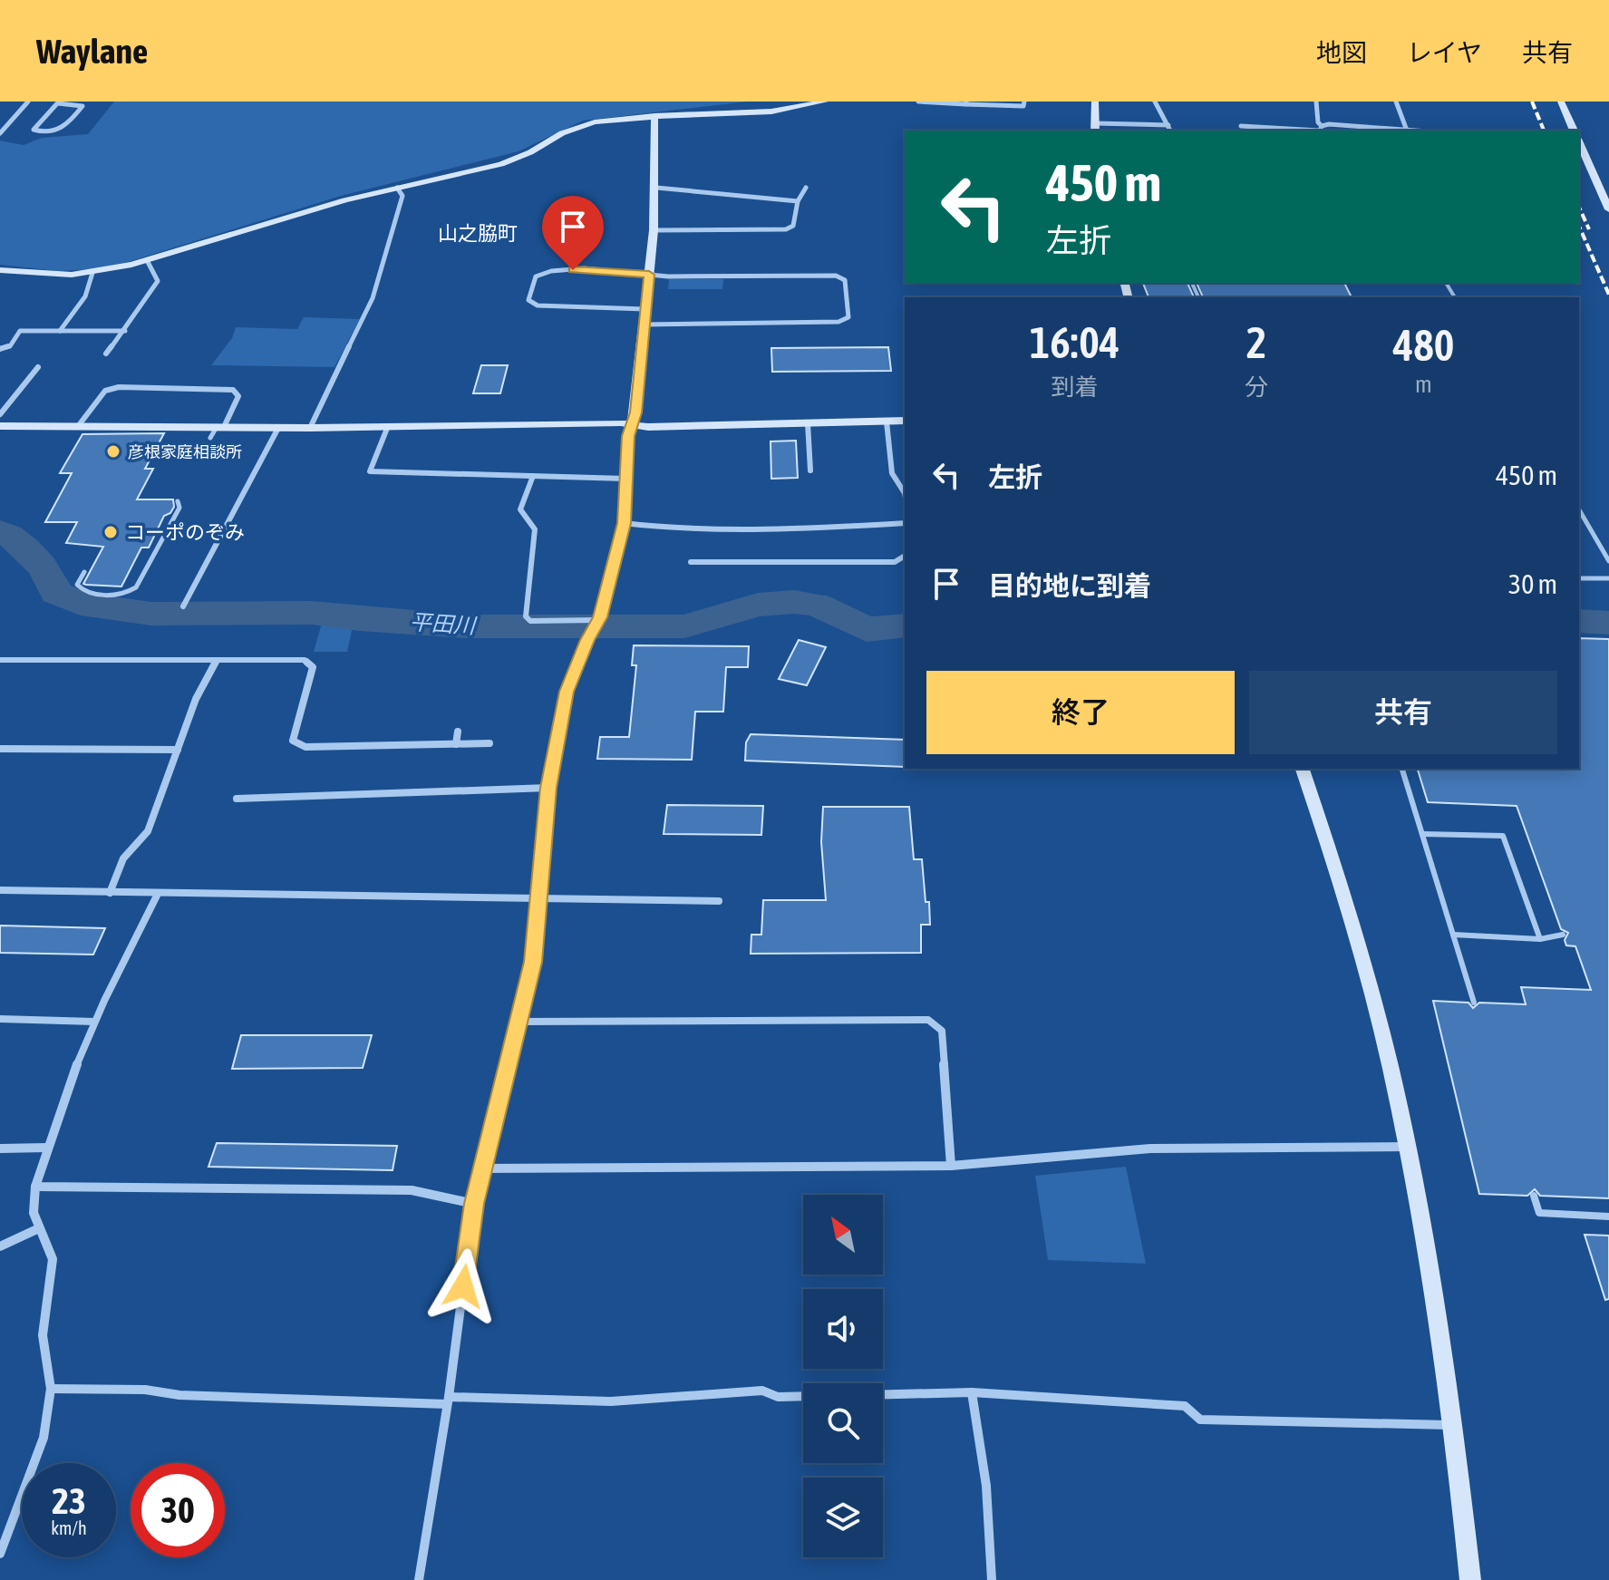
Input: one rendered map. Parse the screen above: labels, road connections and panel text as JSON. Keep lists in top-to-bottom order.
{
  "districts": ["山之脇町"],
  "water": ["平田川"],
  "places": ["彦根家庭相談所", "コーポのぞみ"],
  "north": "top left",
  "page": {
    "header": "Waylane",
    "nav": ["地図", "レイヤ", "共有"],
    "turn": ["450 m", "左折"],
    "eta": [
      "16:04",
      "到着",
      "2",
      "分",
      "480",
      "m"
    ],
    "list": [
      {
        "name": "左折",
        "value": "450 m"
      },
      {
        "name": "目的地に到着",
        "value": "30 m"
      }
    ],
    "buttons": ["終了", "共有"],
    "speed": "23 km/h",
    "limit": "30"
  }
}
